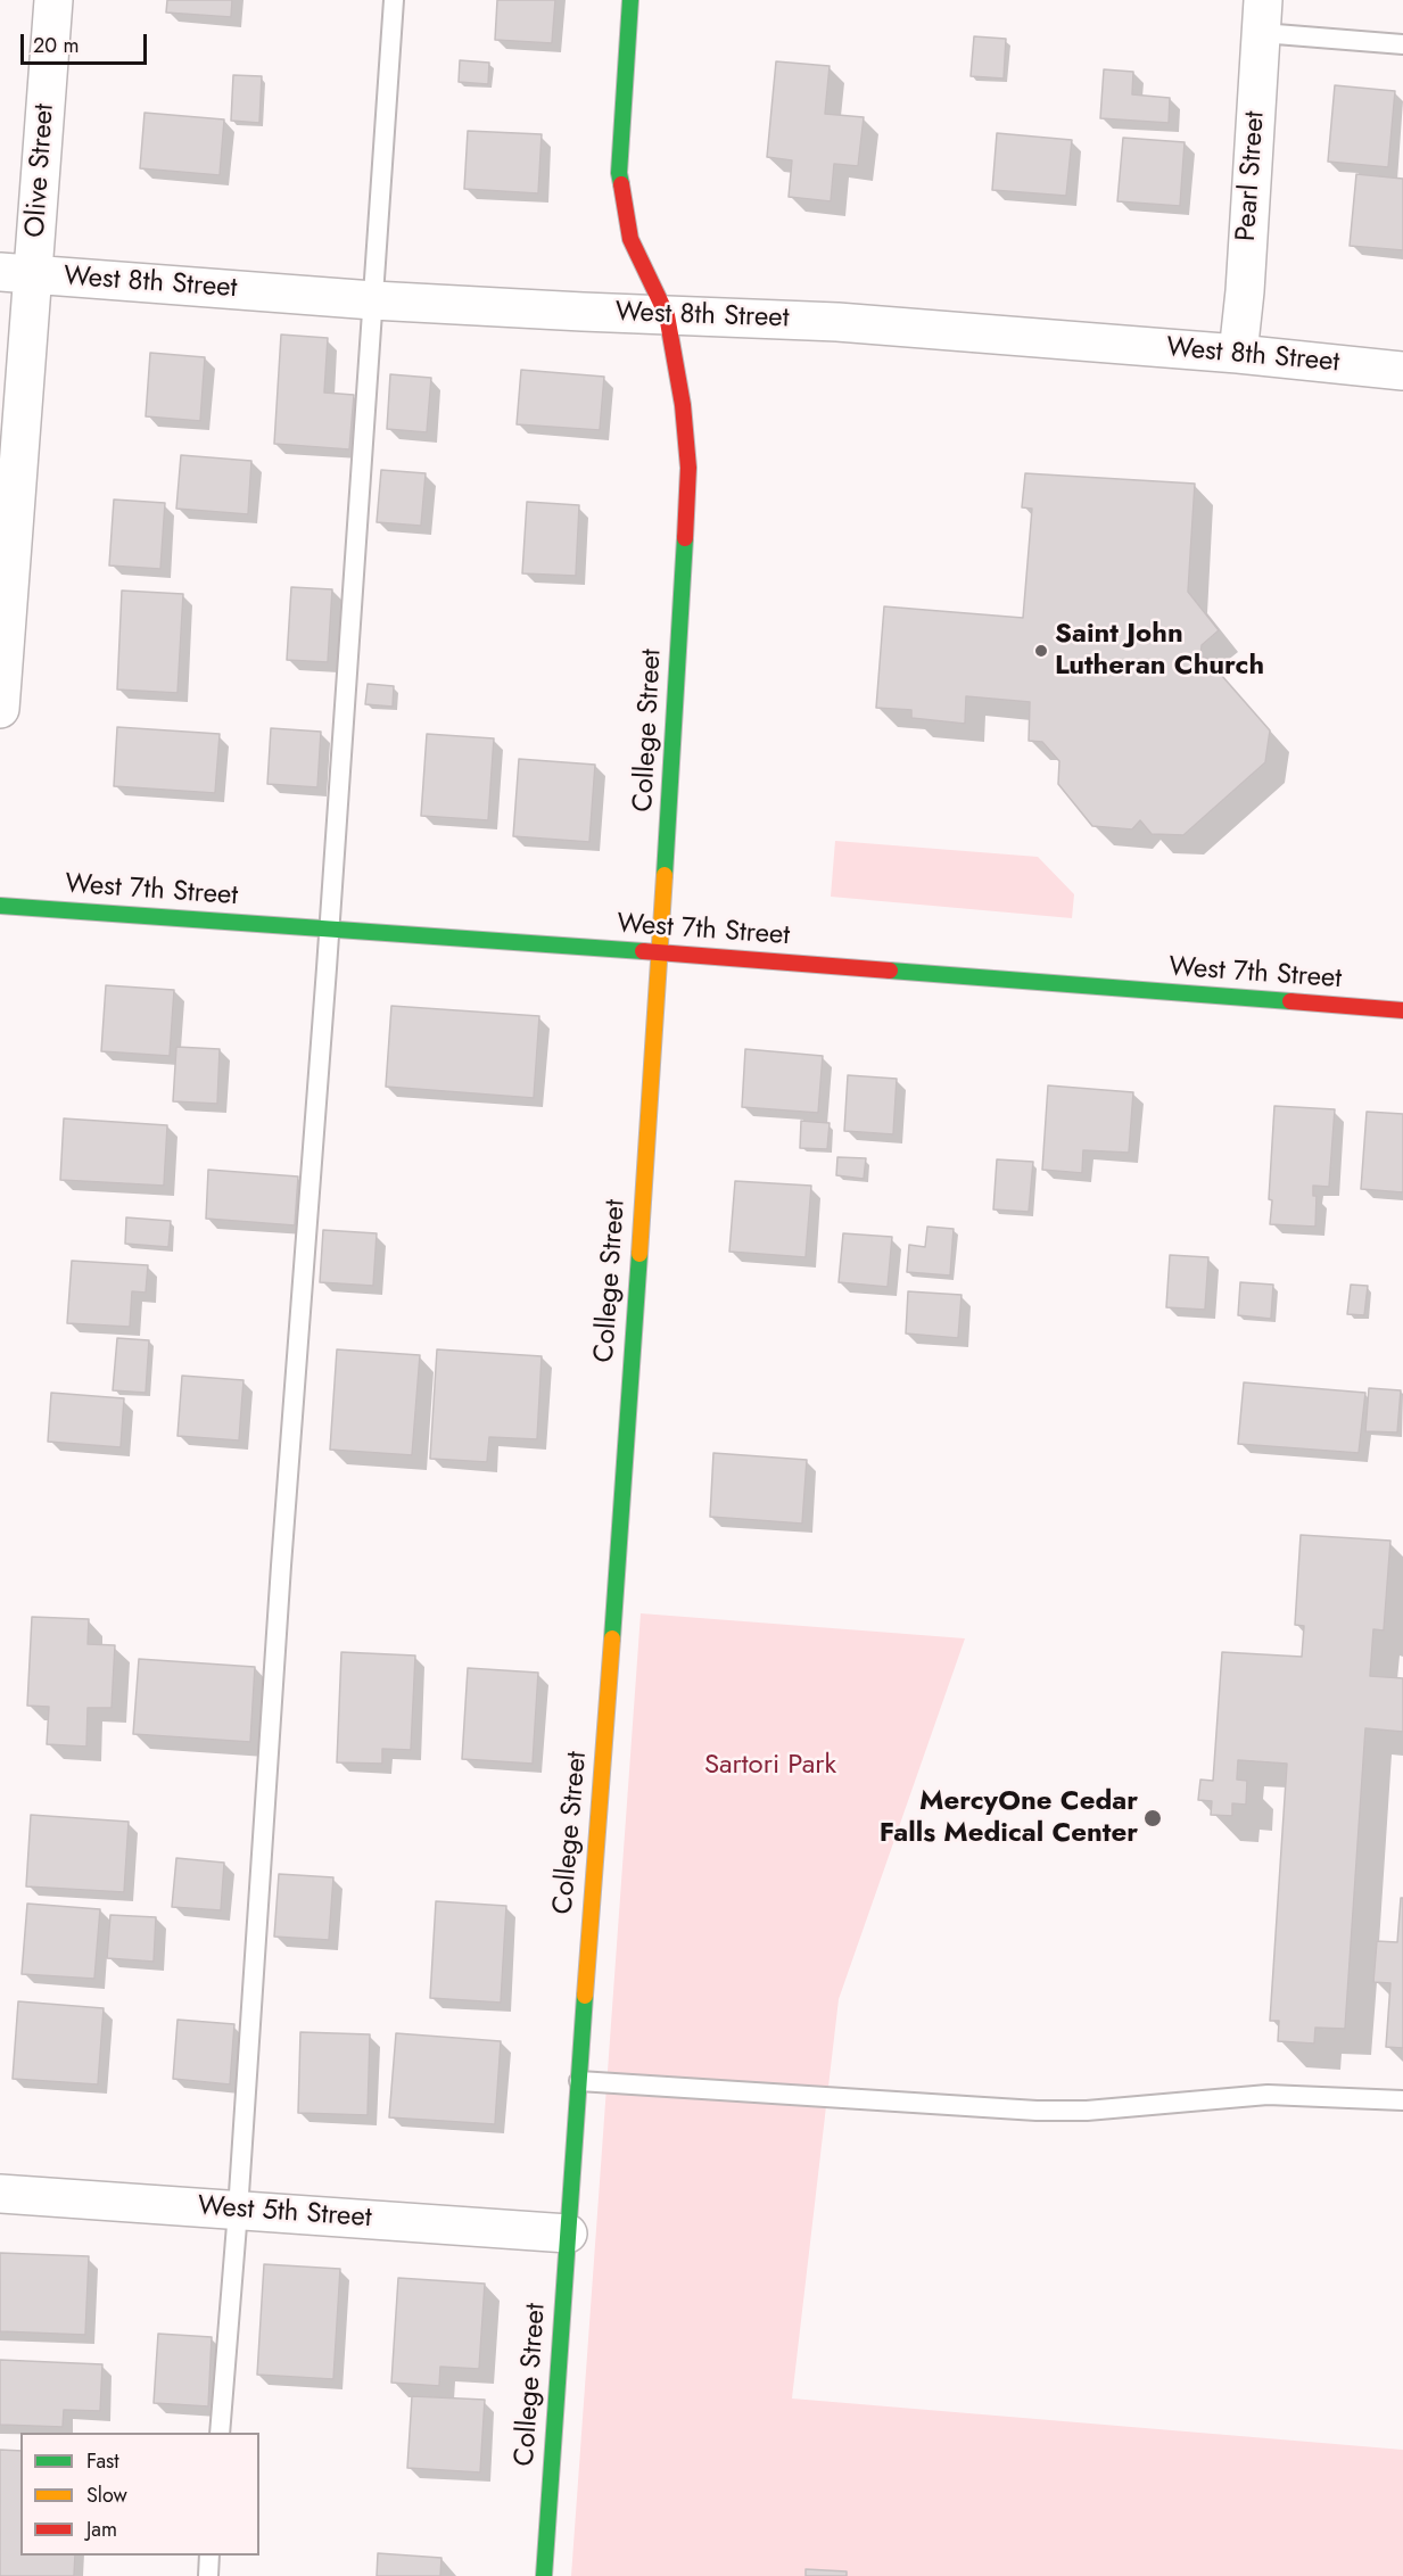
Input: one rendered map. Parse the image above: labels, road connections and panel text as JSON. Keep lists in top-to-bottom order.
{
  "streets": {
    "street": [
      "Olive Street",
      "Pearl Street",
      "West 8th Street",
      "College Street",
      "West 7th Street",
      "West 5th Street"
    ]
  },
  "crossings": [
    ["Olive Street", "West 8th Street"],
    ["Pearl Street", "West 8th Street"],
    ["West 8th Street", "College Street"],
    ["College Street", "West 7th Street"],
    ["College Street", "West 5th Street"]
  ],
  "parks": ["Sartori Park"],
  "places": ["Saint John Lutheran Church", "MercyOne Cedar Falls Medical Center"],
  "legend": ["Fast", "Slow", "Jam"],
  "scale_bar": "20 m"
}
